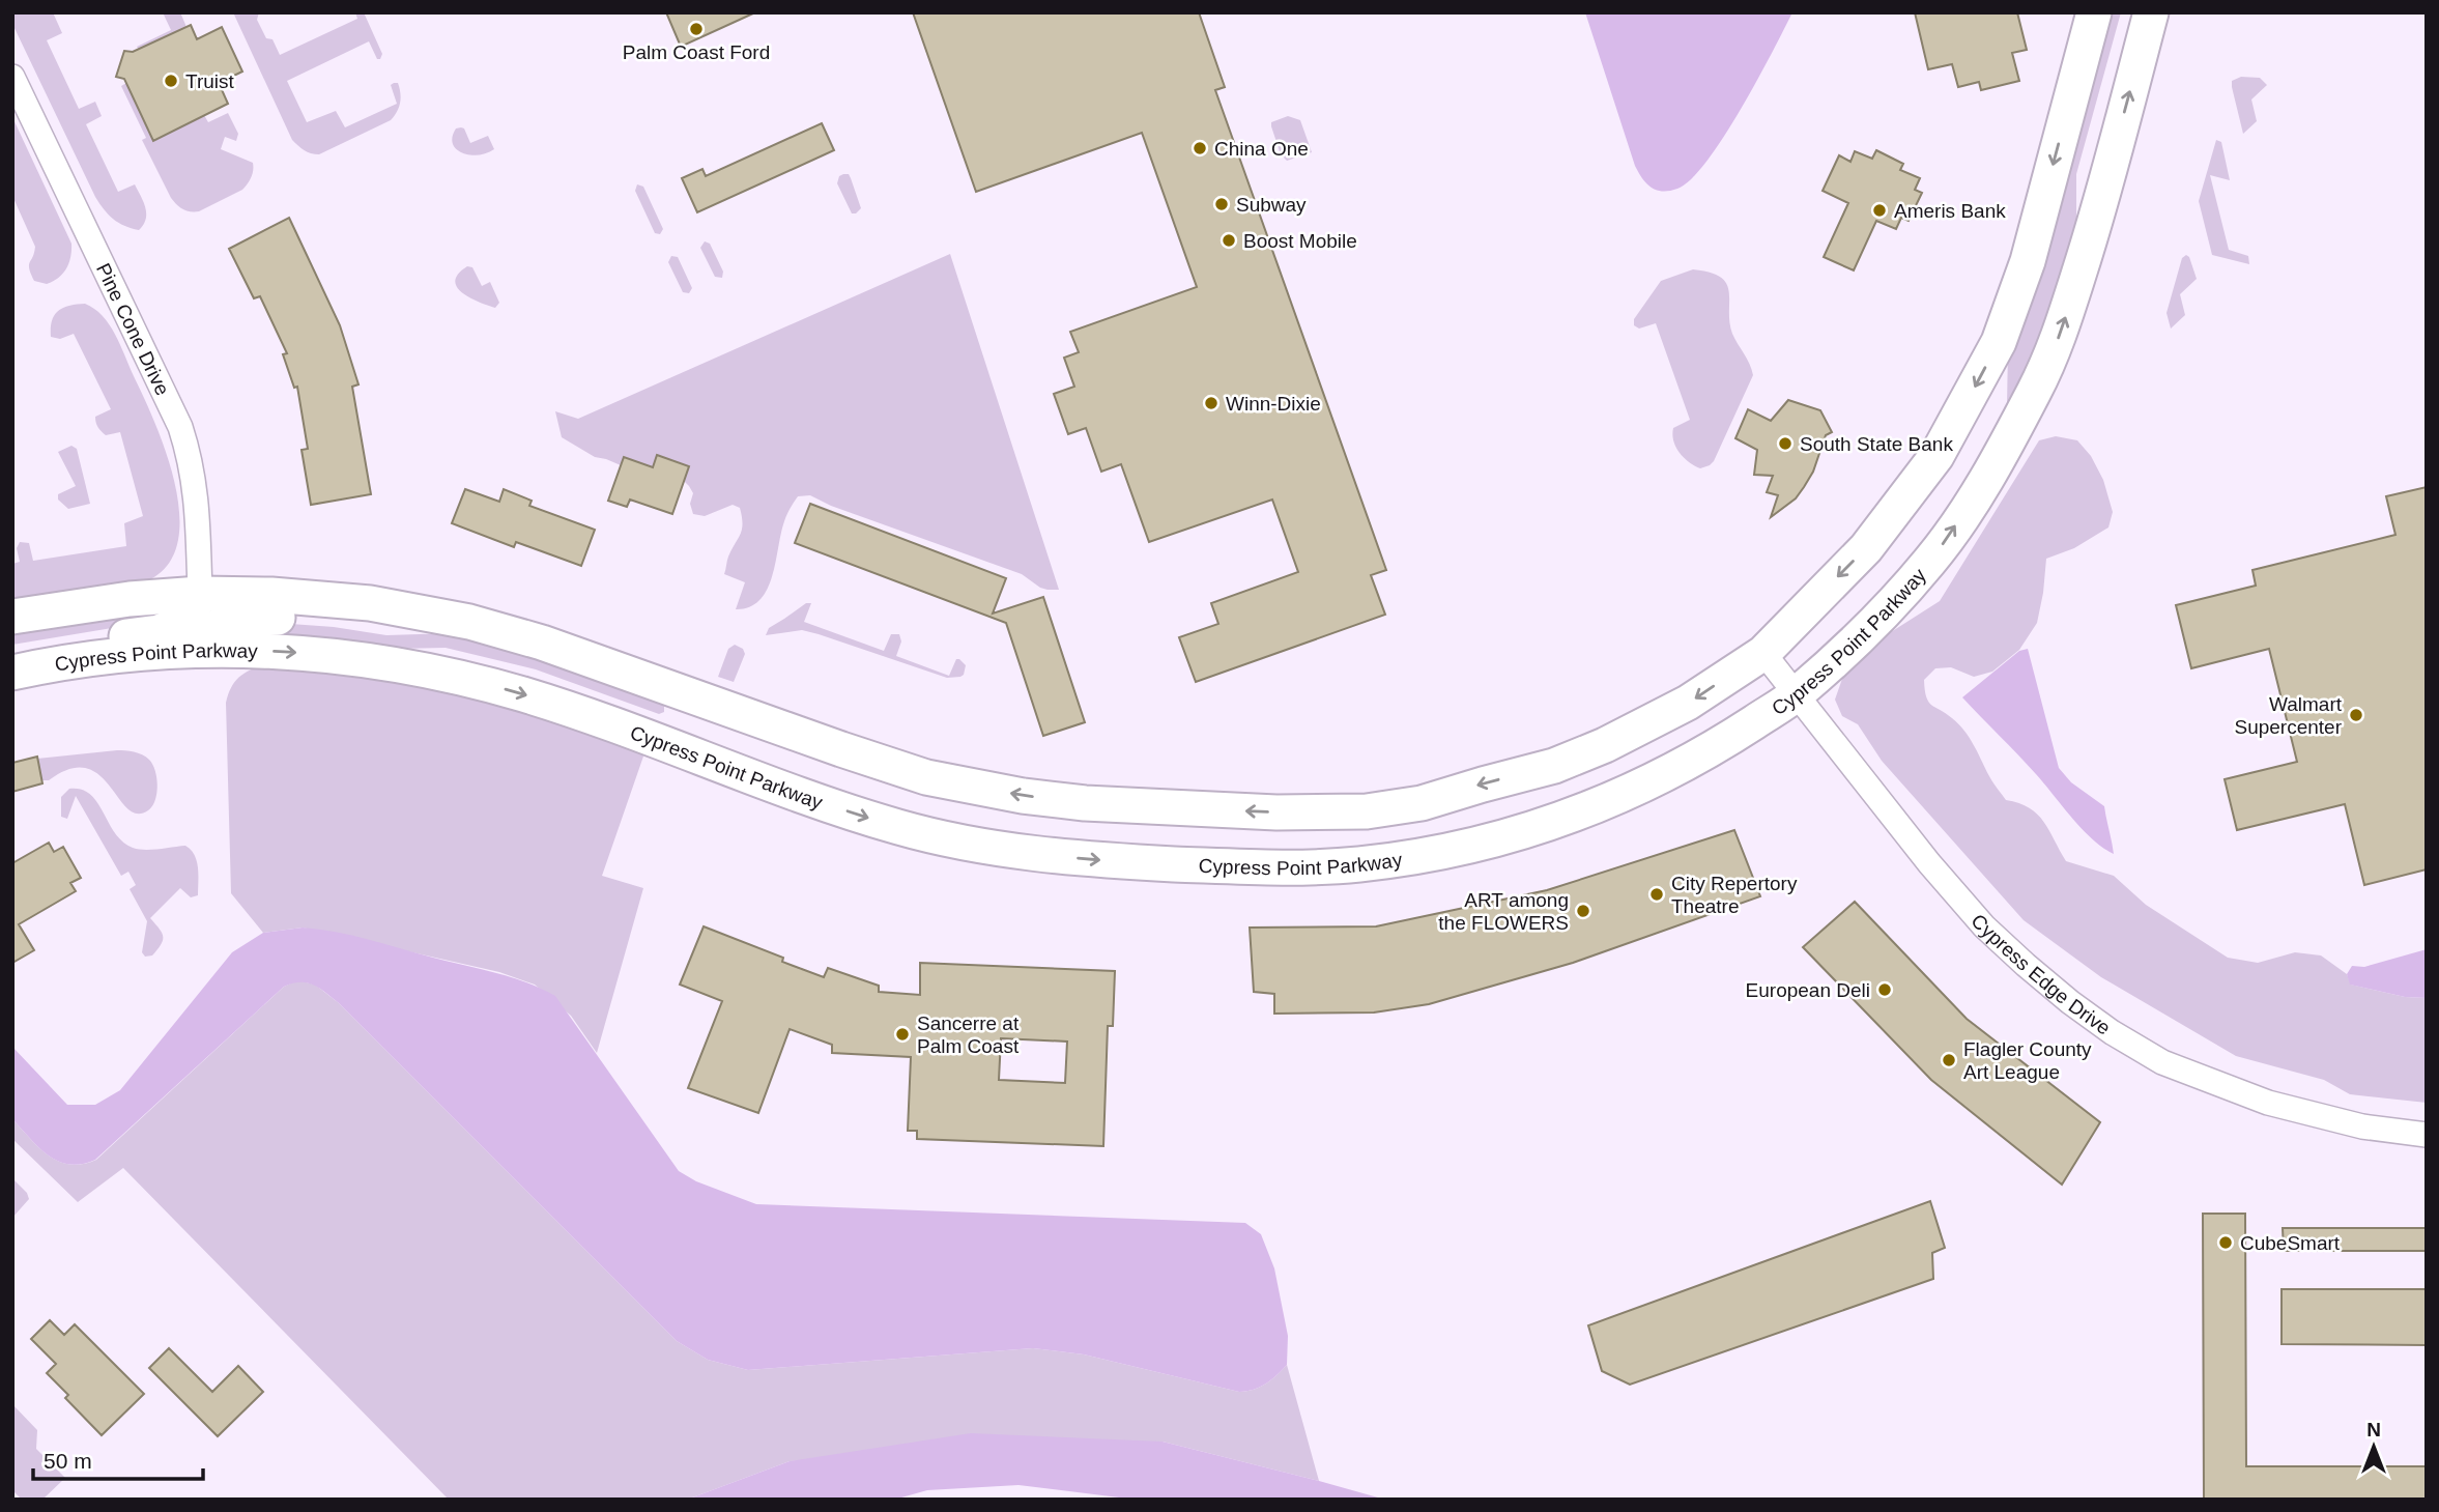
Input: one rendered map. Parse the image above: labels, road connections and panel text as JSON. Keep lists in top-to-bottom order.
{
  "streets": {
    "street": ["Pine Cone Drive", "Cypress Point Parkway", "Cypress Edge Drive"]
  },
  "crossings": [
    ["Cypress Point Parkway", "Cypress Edge Drive"]
  ],
  "one_way": ["Cypress Point Parkway"],
  "places": [
    "Palm Coast Ford",
    "Truist",
    "China One",
    "Subway",
    "Ameris Bank",
    "Boost Mobile",
    "Winn-Dixie",
    "South State Bank",
    "Walmart Supercenter",
    "City Repertory Theatre",
    "ART among the FLOWERS",
    "European Deli",
    "Sancerre at Palm Coast",
    "Flagler County Art League",
    "CubeSmart"
  ],
  "scale_bar": "50 m",
  "north": "top"
}
